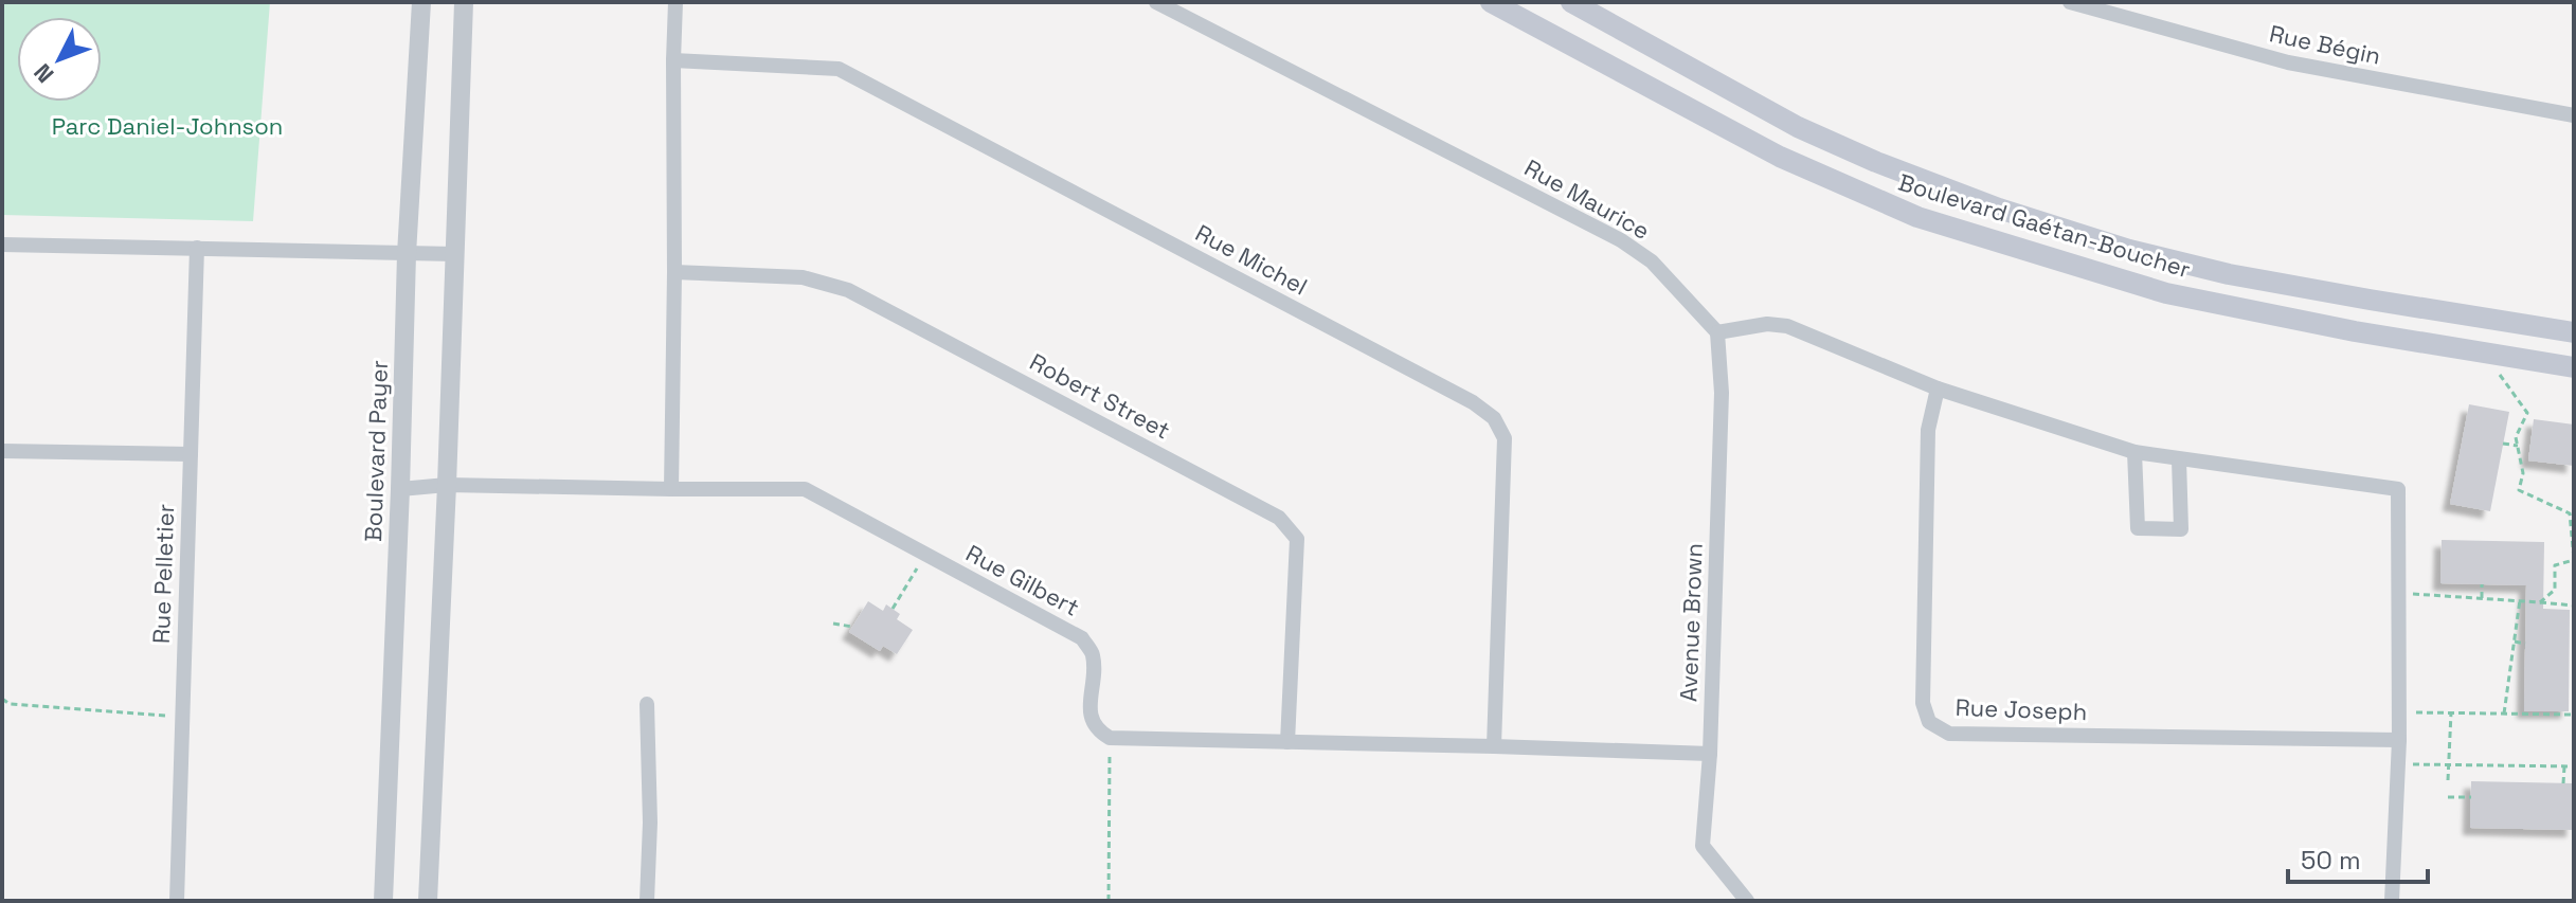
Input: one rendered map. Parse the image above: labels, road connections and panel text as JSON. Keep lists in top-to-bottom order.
{
  "streets": {
    "main road": ["Boulevard Gaétan-Boucher"],
    "street": [
      "Rue Bégin",
      "Rue Maurice",
      "Rue Michel",
      "Robert Street",
      "Boulevard Payer",
      "Rue Pelletier",
      "Rue Gilbert",
      "Avenue Brown",
      "Rue Joseph"
    ]
  },
  "crossings": [
    ["Rue Maurice", "Avenue Brown"],
    ["Boulevard Payer", "Rue Gilbert"]
  ],
  "parks": ["Parc Daniel-Johnson"],
  "scale_bar": "50 m",
  "north": "bottom left"
}
